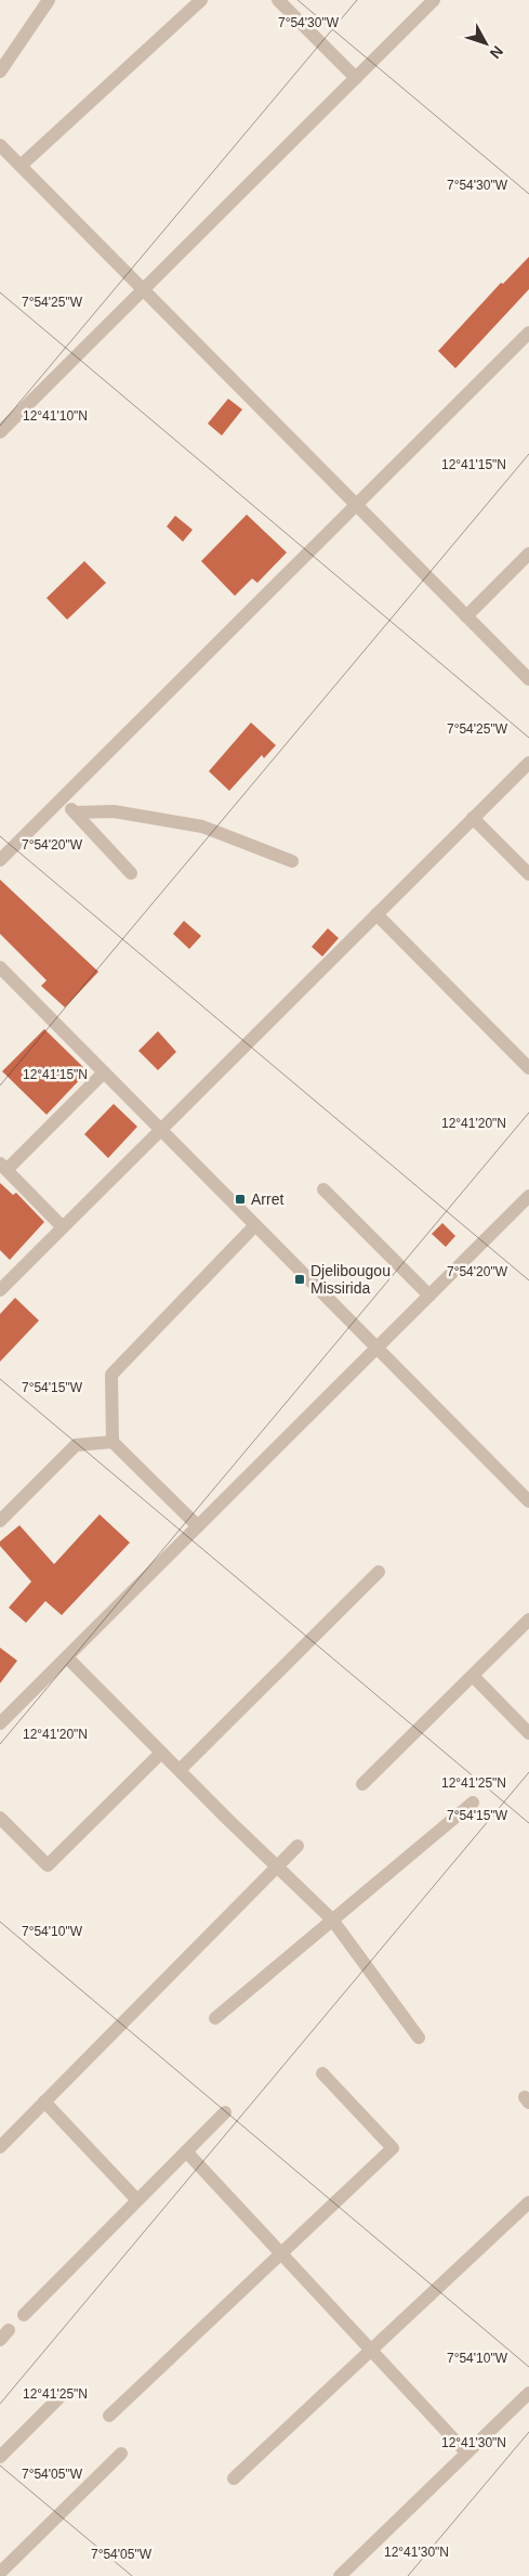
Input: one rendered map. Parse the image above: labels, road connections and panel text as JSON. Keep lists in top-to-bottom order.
{
  "places": {
    "transit": ["Arret", "Djelibougou Missirida"]
  },
  "north": "bottom right",
  "coordinates": [
    "7°54'30\"W",
    "7°54'25\"W",
    "12°41'10\"N",
    "12°41'15\"N",
    "7°54'20\"W",
    "12°41'20\"N",
    "7°54'15\"W",
    "12°41'25\"N",
    "7°54'10\"W",
    "12°41'30\"N",
    "7°54'05\"W"
  ]
}
